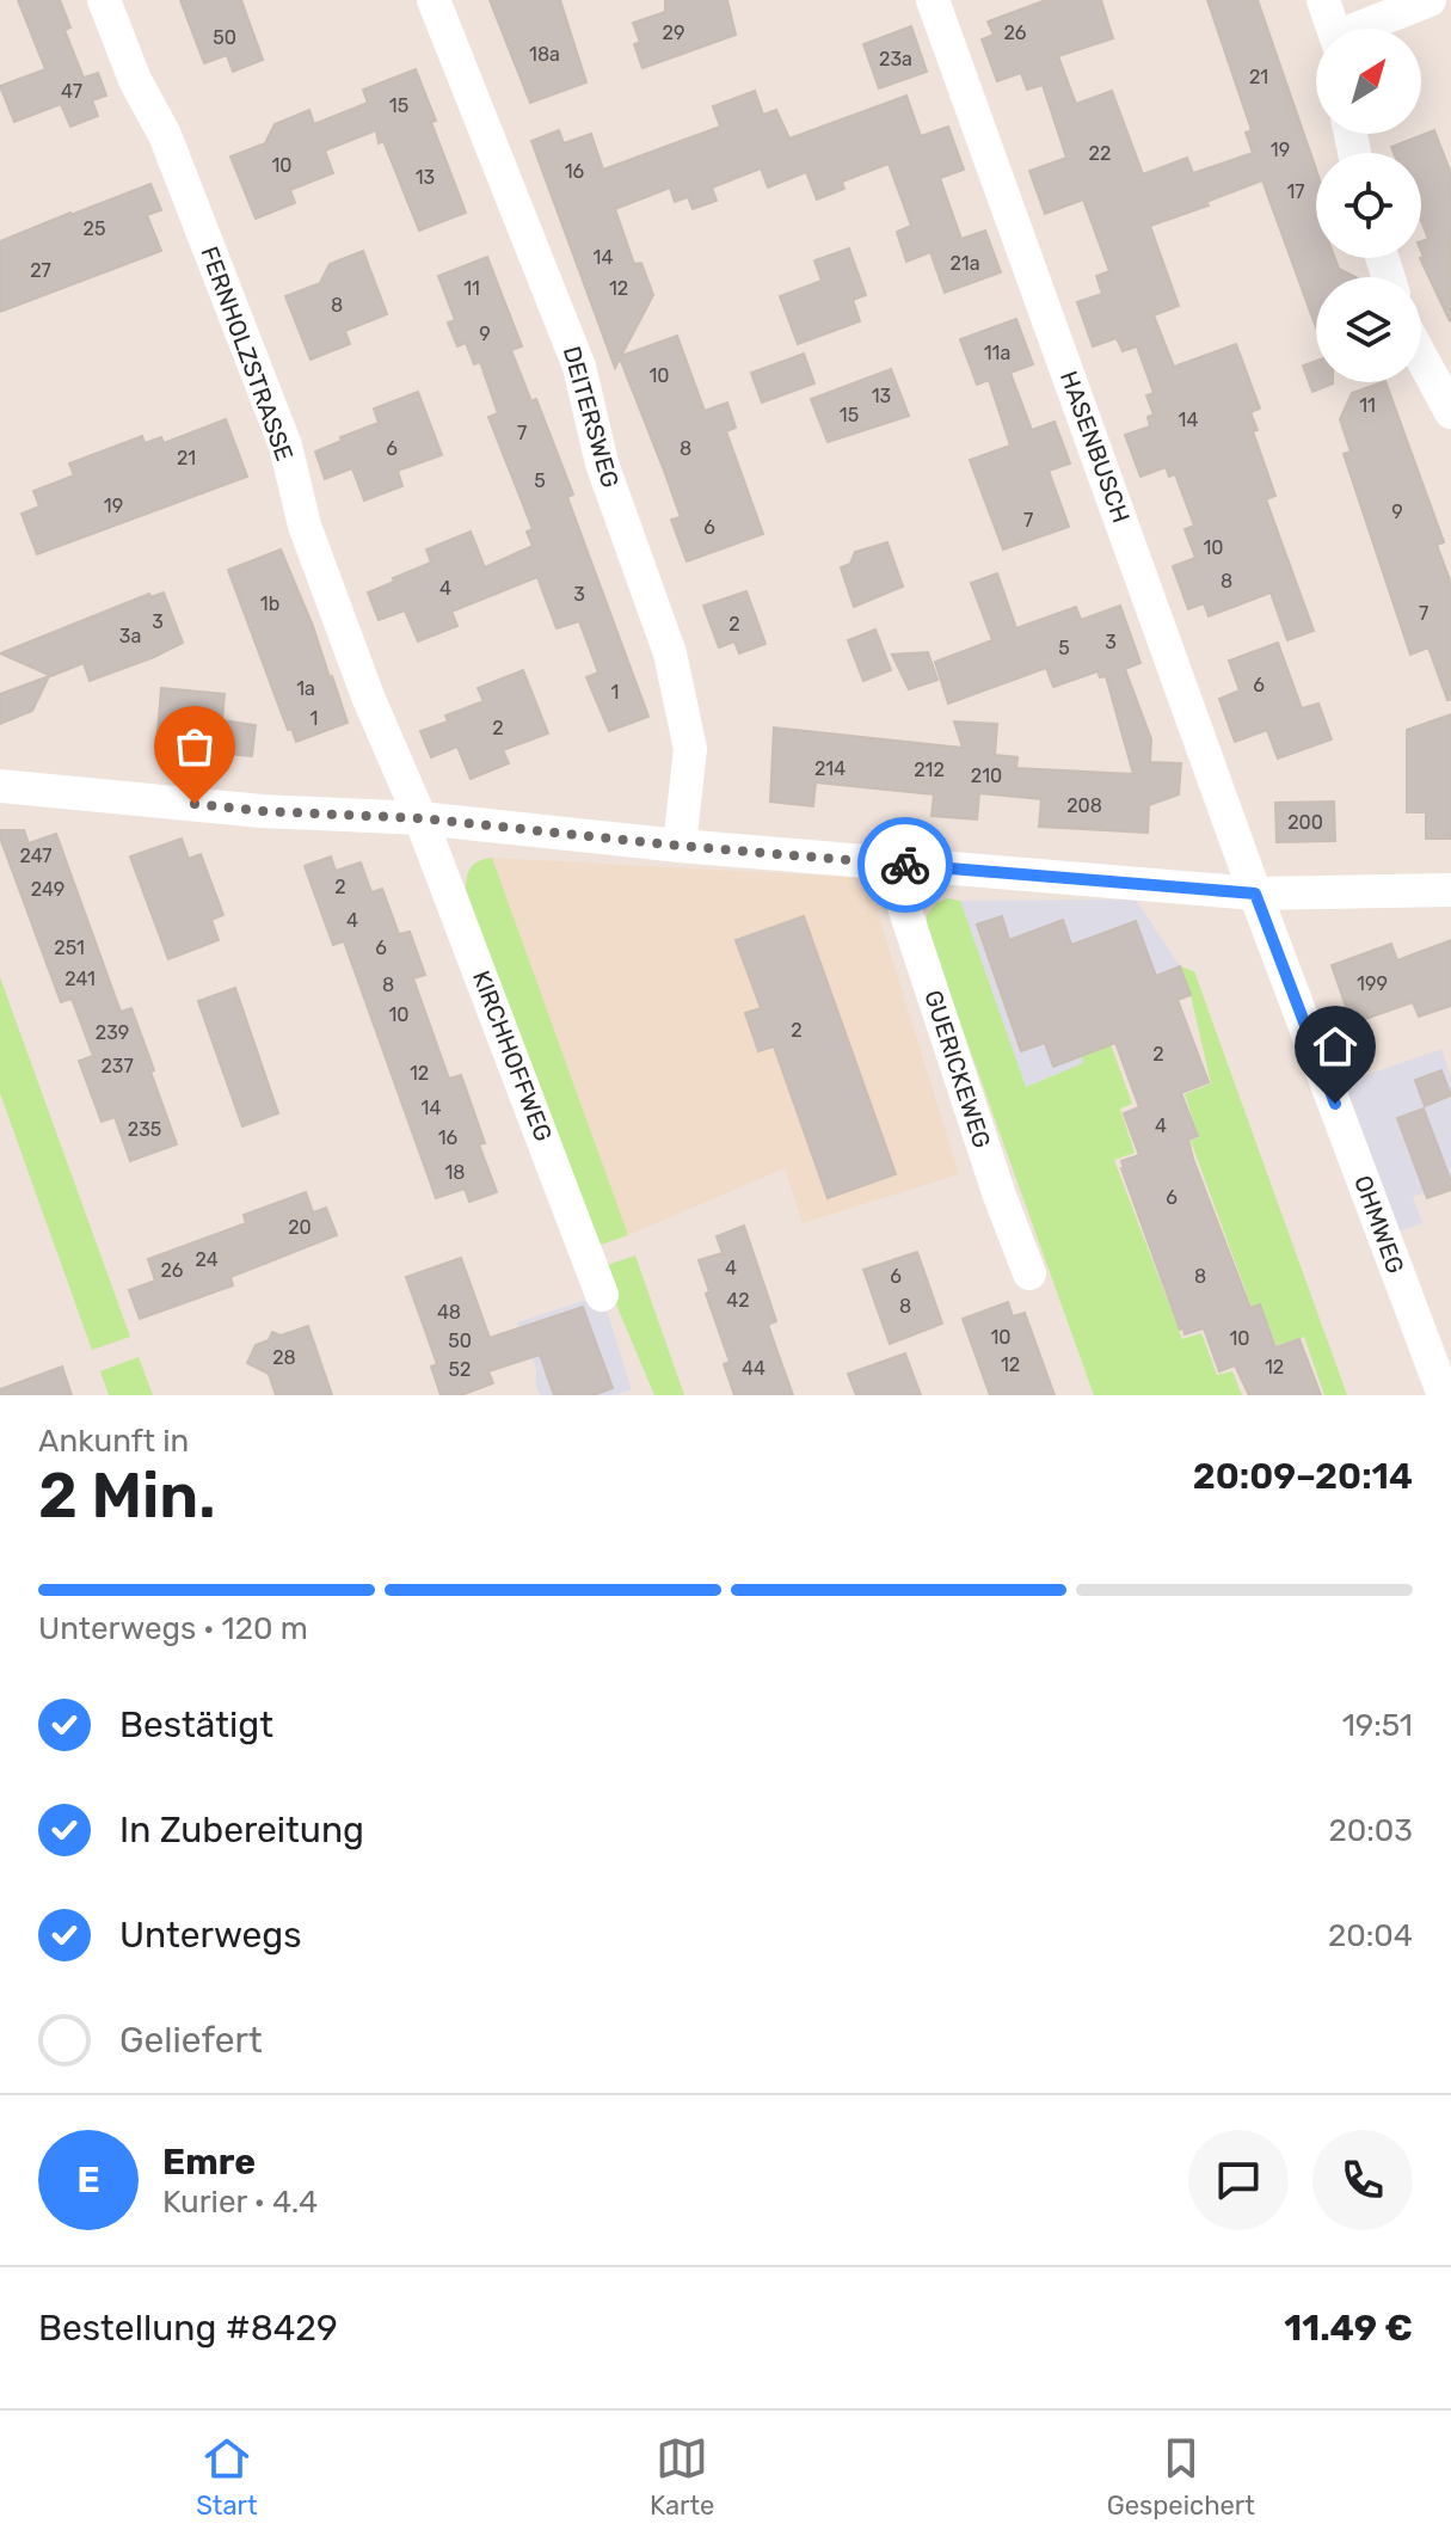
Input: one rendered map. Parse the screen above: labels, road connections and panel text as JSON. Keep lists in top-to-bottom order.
{
  "streets": {
    "street": [
      "FERNHOLZSTRASSE",
      "DEITERSWEG",
      "HASENBUSCH",
      "KIRCHHOFFWEG",
      "GUERICKEWEG",
      "OHMWEG"
    ]
  },
  "crossings": [
    ["FERNHOLZSTRASSE", "KIRCHHOFFWEG"],
    ["HASENBUSCH", "OHMWEG"]
  ],
  "house_numbers": [
    "29",
    "26",
    "50",
    "18a",
    "23a",
    "21",
    "47",
    "15",
    "19",
    "22",
    "10",
    "16",
    "13",
    "17",
    "25",
    "14",
    "21a",
    "27",
    "11",
    "12",
    "8",
    "9",
    "11a",
    "10",
    "13",
    "11",
    "15",
    "14",
    "7",
    "6",
    "8",
    "21",
    "5",
    "19",
    "9",
    "7",
    "6",
    "10",
    "8",
    "4",
    "3",
    "1b",
    "7",
    "3",
    "2",
    "3a",
    "3",
    "5",
    "6",
    "1a",
    "1",
    "1",
    "2",
    "214",
    "212",
    "210",
    "208",
    "200",
    "247",
    "2",
    "249",
    "4",
    "251",
    "6",
    "241",
    "199",
    "8",
    "10",
    "2",
    "239",
    "2",
    "237",
    "12",
    "14",
    "4",
    "235",
    "16",
    "18",
    "6",
    "20",
    "24",
    "4",
    "26",
    "6",
    "8",
    "42",
    "8",
    "48",
    "10",
    "10",
    "50",
    "28",
    "12",
    "12",
    "44",
    "52"
  ],
  "north": "top right",
  "page": {
    "heading": ["2 Min.", "Ankunft in", "20:09–20:14"],
    "panel": [
      "Emre",
      "Kurier · 4.4",
      "Bestellung #8429",
      "11.49 €"
    ],
    "bar": "Unterwegs · 120 m",
    "list": [
      ["Bestätigt", "19:51"],
      ["In Zubereitung", "20:03"],
      ["Unterwegs", "20:04"],
      "Geliefert"
    ],
    "round": "E",
    "tabs": ["Start", "Karte", "Gespeichert"]
  }
}
